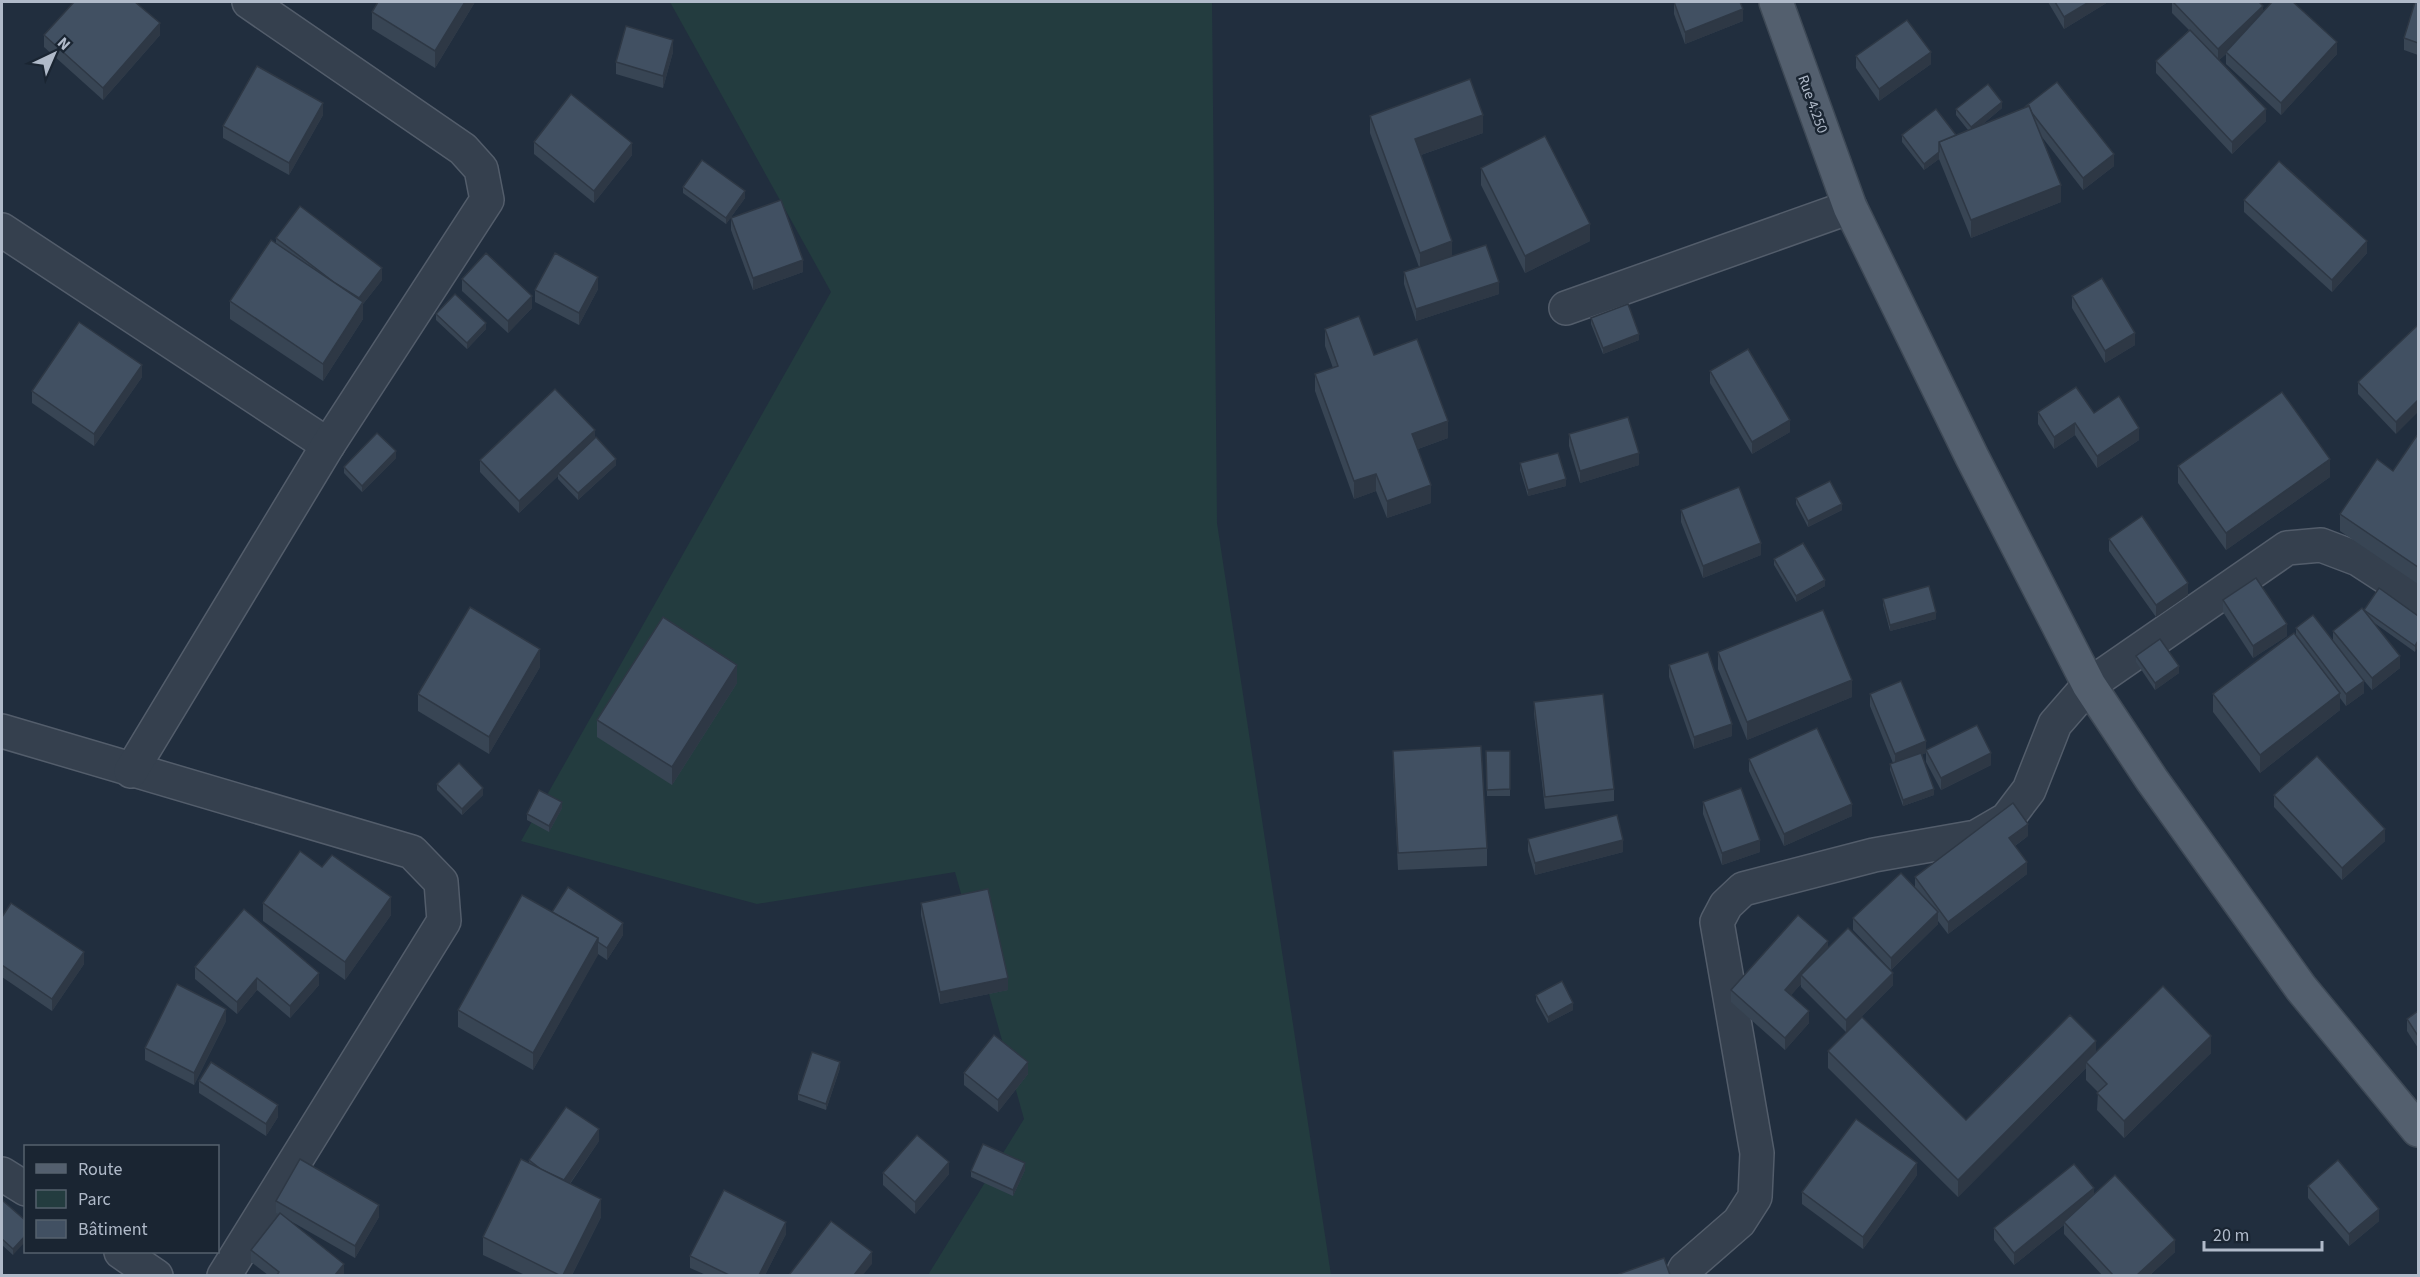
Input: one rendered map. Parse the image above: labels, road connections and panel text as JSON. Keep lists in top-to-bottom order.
{
  "streets": {
    "main road": ["Rue 4.250"]
  },
  "legend": ["Route", "Parc", "Bâtiment"],
  "scale_bar": "20 m",
  "north": "top right"
}
